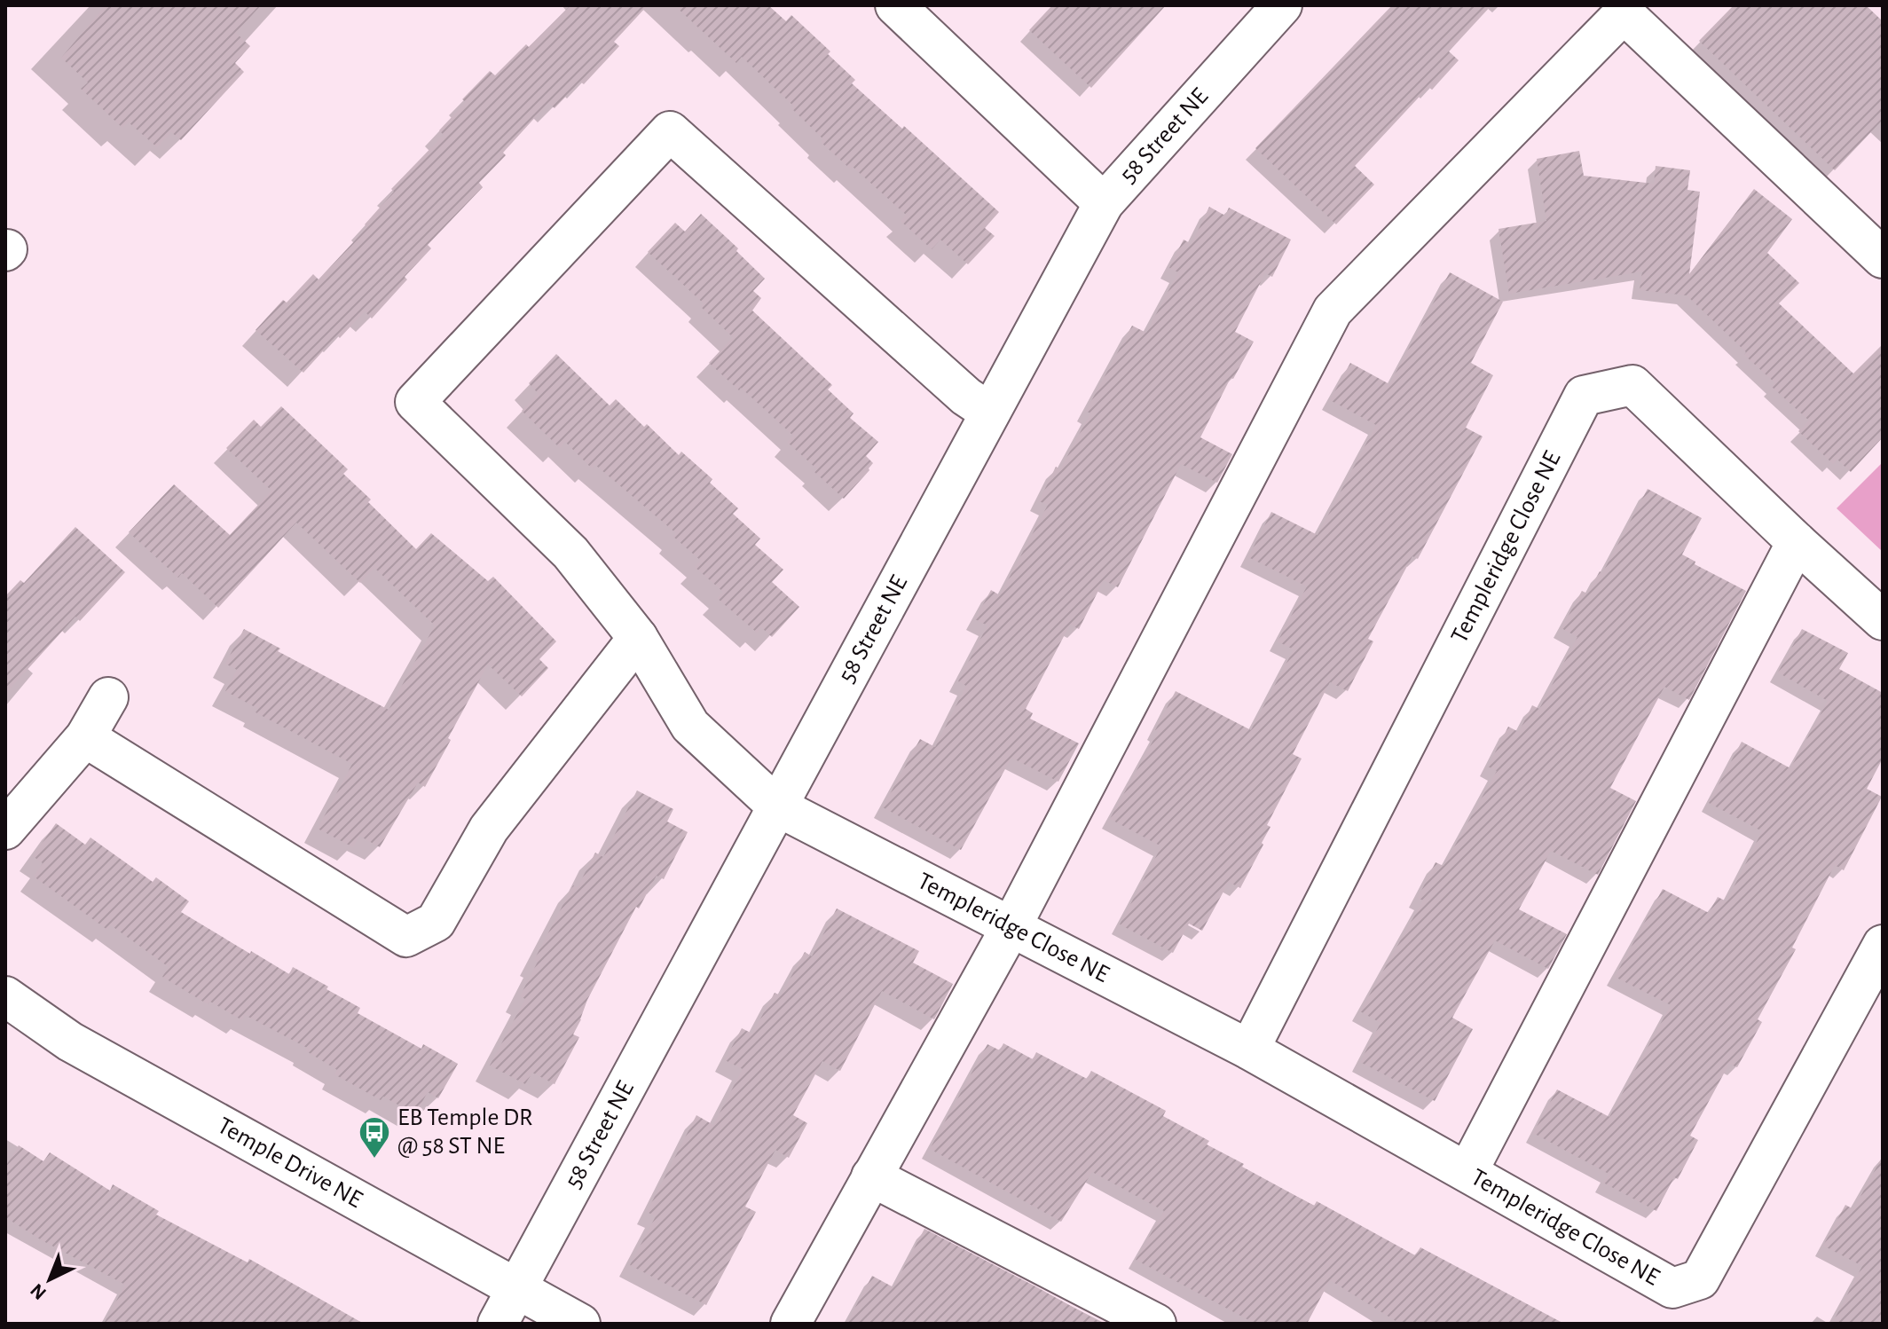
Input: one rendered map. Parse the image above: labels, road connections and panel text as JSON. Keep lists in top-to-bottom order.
{
  "streets": {
    "street": ["58 Street NE", "Templeridge Close NE", "Temple Drive NE"]
  },
  "crossings": [
    ["58 Street NE", "Templeridge Close NE"],
    ["58 Street NE", "Temple Drive NE"]
  ],
  "places": {
    "bus stop": ["EB Temple DR @ 58 ST NE"]
  },
  "north": "bottom left"
}
